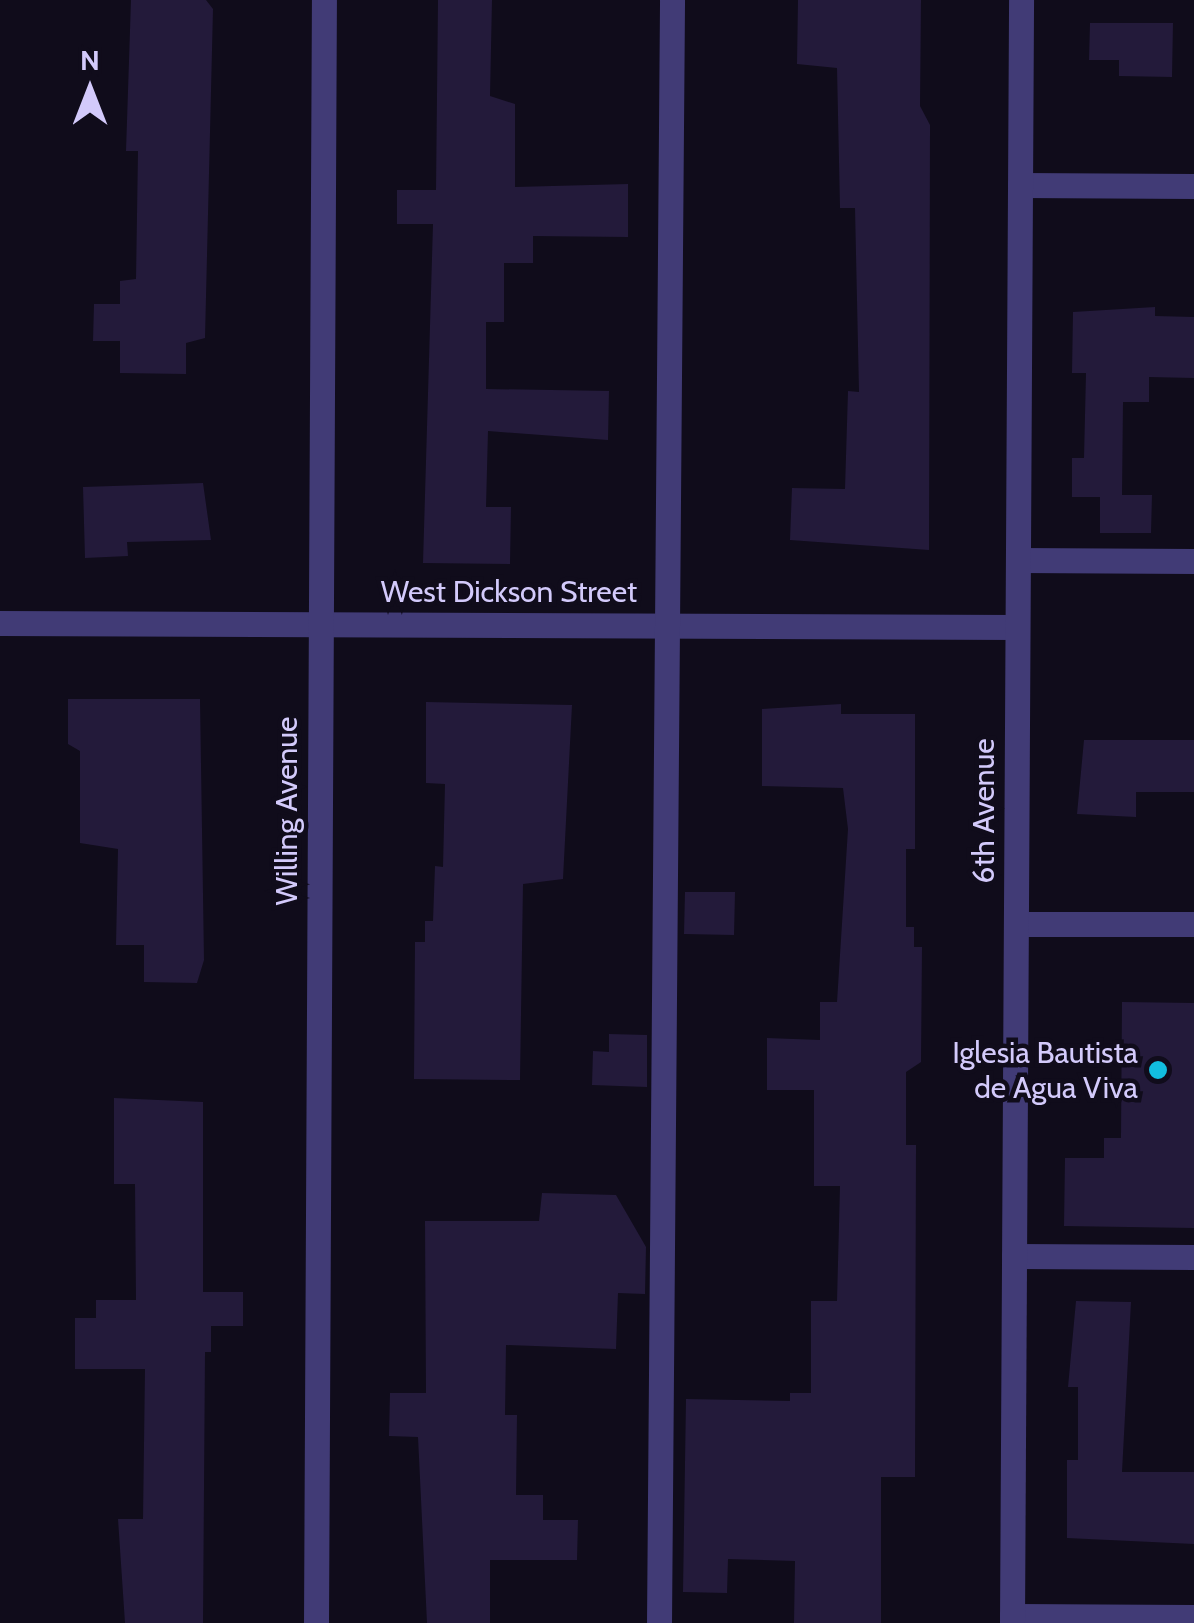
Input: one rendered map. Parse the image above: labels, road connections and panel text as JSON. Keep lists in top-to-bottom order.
{
  "streets": {
    "street": ["West Dickson Street", "Willing Avenue", "6th Avenue"]
  },
  "crossings": [
    ["West Dickson Street", "Willing Avenue"],
    ["West Dickson Street", "6th Avenue"]
  ],
  "places": ["Iglesia Bautista de Agua Viva"],
  "north": "top"
}
